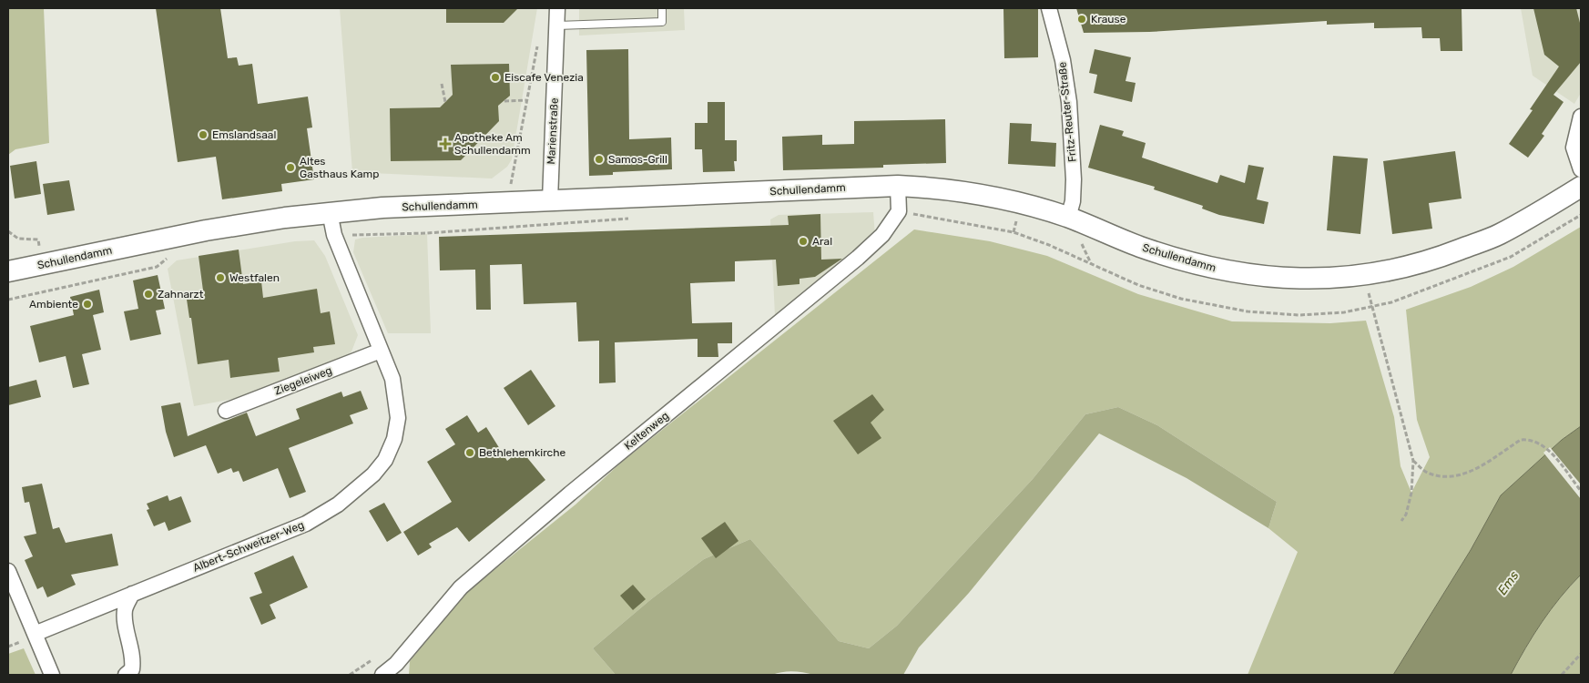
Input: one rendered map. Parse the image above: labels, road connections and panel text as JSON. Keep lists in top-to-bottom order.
{
  "streets": {
    "main road": ["Schullendamm"],
    "street": [
      "Fritz-Reuter-Straße",
      "Marienstraße",
      "Ziegeleiweg",
      "Keltenweg",
      "Albert-Schweitzer-Weg"
    ]
  },
  "crossings": [
    ["Fritz-Reuter-Straße", "Schullendamm"],
    ["Marienstraße", "Schullendamm"],
    ["Schullendamm", "Albert-Schweitzer-Weg"],
    ["Ziegeleiweg", "Albert-Schweitzer-Weg"]
  ],
  "water": ["Ems"],
  "places": {
    "other": [
      "Krause",
      "Eiscafe Venezia",
      "Emslandsaal",
      "Samos-Grill",
      "Altes Gasthaus Kamp",
      "Aral",
      "Westfalen",
      "Zahnarzt",
      "Ambiente",
      "Bethlehemkirche"
    ],
    "health": ["Apotheke Am Schullendamm"]
  }
}
